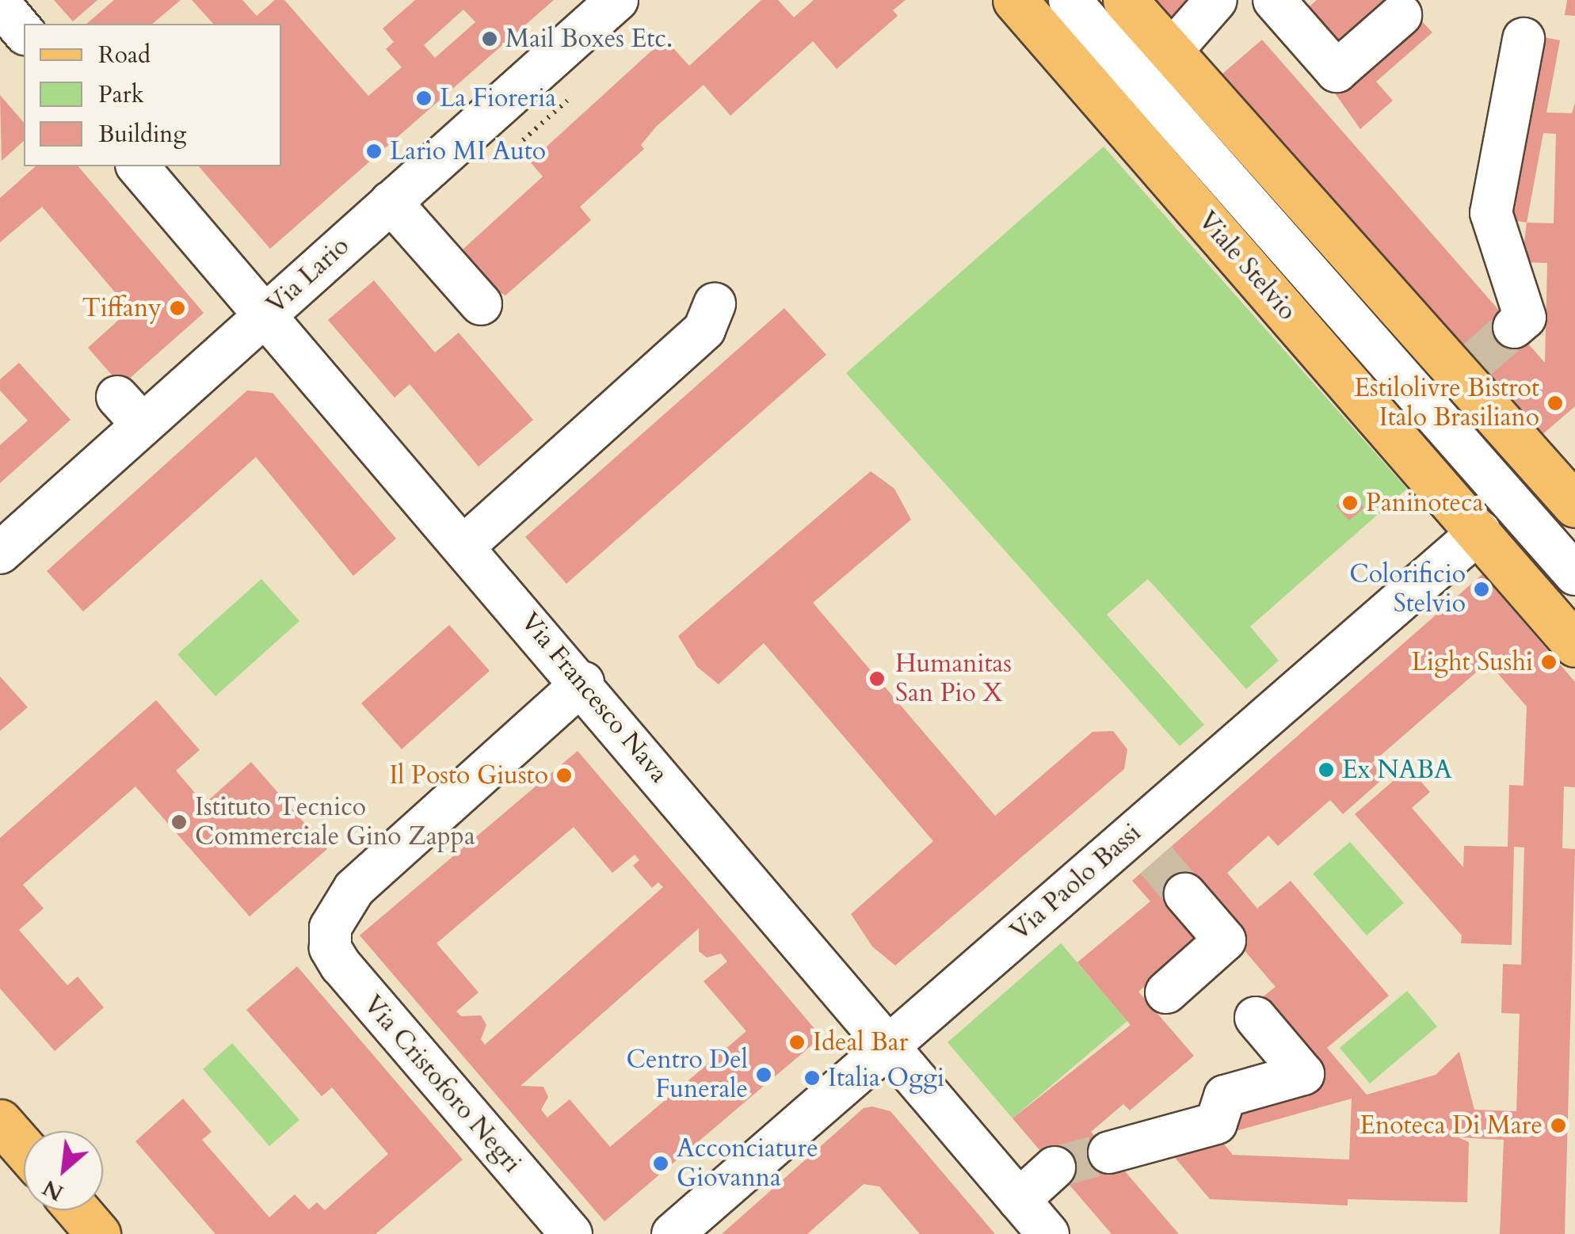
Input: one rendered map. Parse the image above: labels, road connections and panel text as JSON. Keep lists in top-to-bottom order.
{
  "streets": {
    "main road": ["Viale Stelvio"],
    "street": [
      "Via Lario",
      "Via Francesco Nava",
      "Via Paolo Bassi",
      "Via Cristoforo Negri"
    ]
  },
  "crossings": [
    ["Viale Stelvio", "Via Paolo Bassi"],
    ["Via Lario", "Via Francesco Nava"],
    ["Via Francesco Nava", "Via Paolo Bassi"],
    ["Via Francesco Nava", "Via Cristoforo Negri"]
  ],
  "places": [
    "Mail Boxes Etc.",
    "La Fioreria",
    "Lario MI Auto",
    "Tiffany",
    "Estilolivre Bistrot Italo Brasiliano",
    "Paninoteca",
    "Colorificio Stelvio",
    "Light Sushi",
    "Humanitas San Pio X",
    "Ex NABA",
    "Il Posto Giusto",
    "Istituto Tecnico Commerciale Gino Zappa",
    "Ideal Bar",
    "Centro Del Funerale",
    "Italia Oggi",
    "Enoteca Di Mare",
    "Acconciature Giovanna"
  ],
  "legend": ["Road", "Park", "Building"],
  "north": "bottom left"
}
